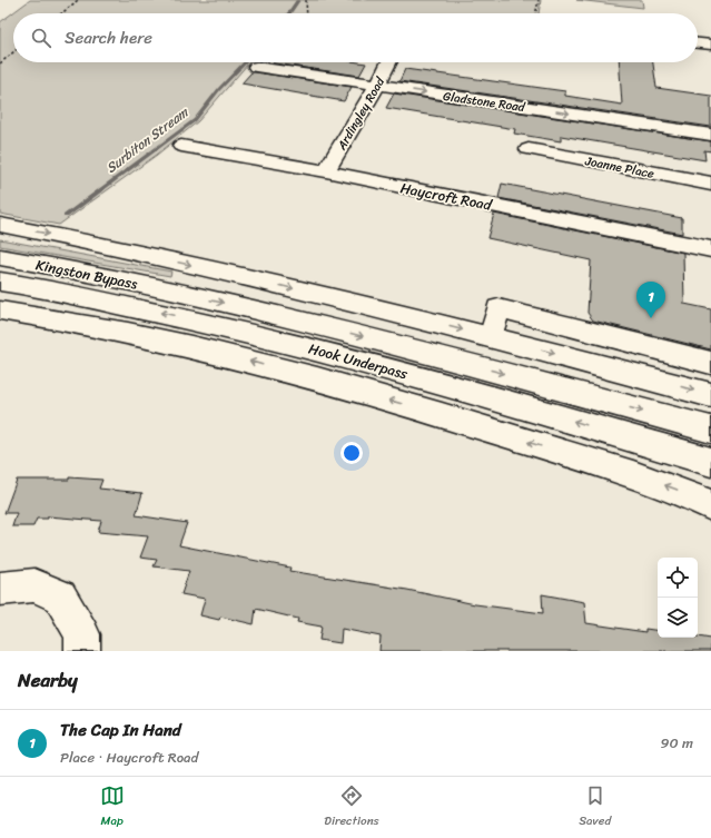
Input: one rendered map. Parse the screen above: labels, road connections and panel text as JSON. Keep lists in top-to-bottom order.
{
  "streets": {
    "main road": [
      "Gladstone Road",
      "Ardingley Road",
      "Joanne Place",
      "Haycroft Road",
      "Kingston Bypass",
      "Hook Underpass"
    ]
  },
  "crossings": [
    ["Gladstone Road", "Ardingley Road"],
    ["Ardingley Road", "Haycroft Road"],
    ["Kingston Bypass", "Hook Underpass"]
  ],
  "one_way": ["Gladstone Road"],
  "water": ["Surbiton Stream"],
  "page": {
    "search": "Search here",
    "pins": "1",
    "heading": "Nearby",
    "list": [
      {
        "mark": "1",
        "name": "The Cap In Hand",
        "note": "Place · Haycroft Road",
        "value": "90 m"
      }
    ],
    "nav": ["Map", "Directions", "Saved"]
  }
}
